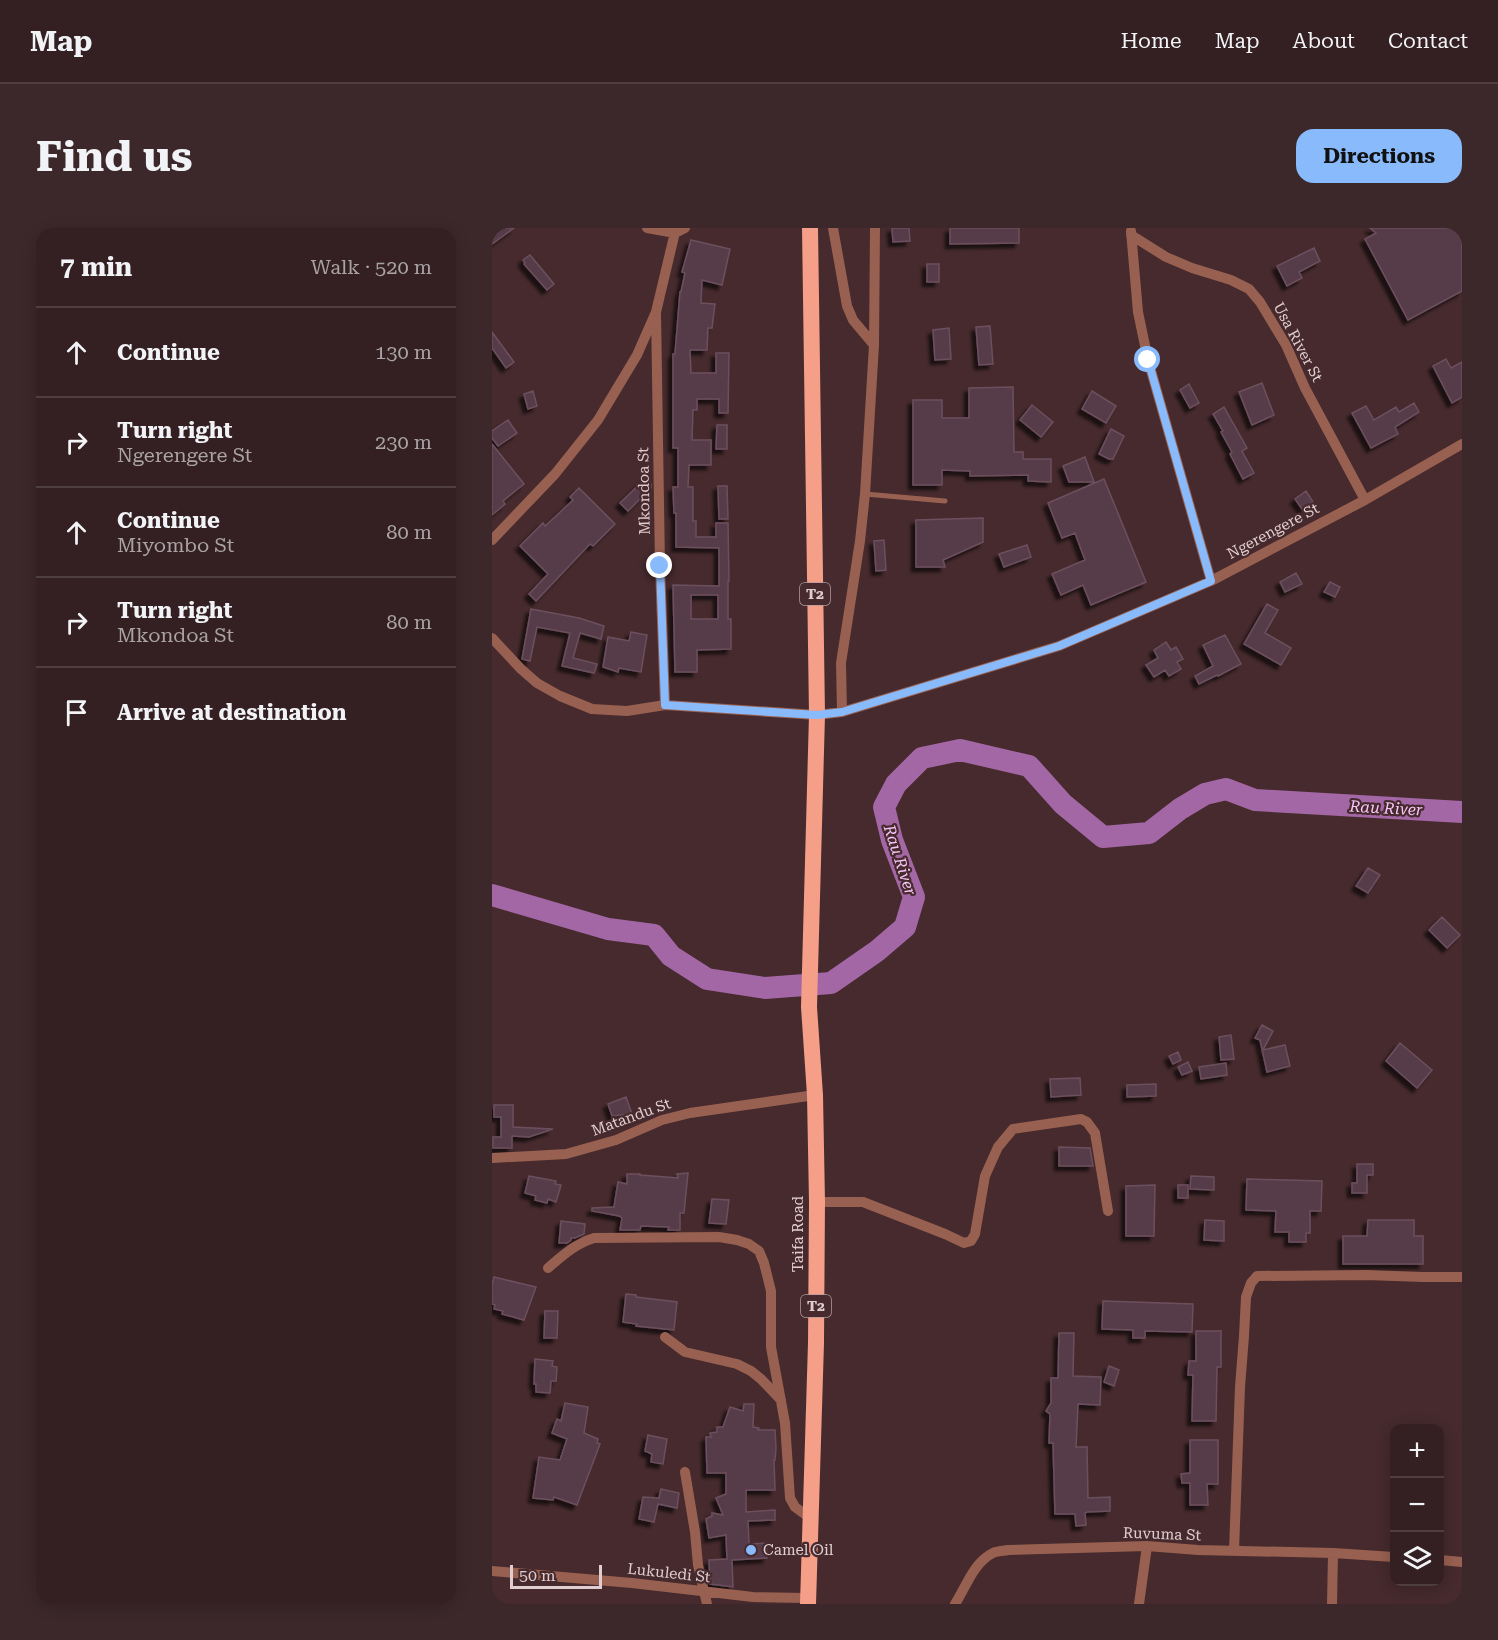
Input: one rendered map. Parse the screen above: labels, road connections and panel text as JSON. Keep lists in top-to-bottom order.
{
  "streets": {
    "highway": ["T2", "Taifa Road"],
    "street": [
      "Usa River St",
      "Mkondoa St",
      "Ngerengere St",
      "Matandu St",
      "Ruvuma St",
      "Lukuledi St"
    ]
  },
  "crossings": [
    ["Usa River St", "Ngerengere St"],
    ["Mkondoa St", "Ngerengere St"],
    ["Ngerengere St", "T2"],
    ["Ngerengere St", "Taifa Road"],
    ["T2", "Taifa Road"],
    ["Matandu St", "Taifa Road"],
    ["Taifa Road", "Lukuledi St"]
  ],
  "water": ["Rau River"],
  "places": ["Camel Oil"],
  "scale_bar": "50 m",
  "page": {
    "header": "Map",
    "nav": [
      "Home",
      "Map",
      "About",
      "Contact"
    ],
    "buttons": "Directions",
    "title": "Find us",
    "heading": ["7 min", "Walk · 520 m"],
    "list": [
      ["Continue", "130 m"],
      ["Turn right", "Ngerengere St", "230 m"],
      ["Continue", "Miyombo St", "80 m"],
      ["Turn right", "Mkondoa St", "80 m"],
      "Arrive at destination"
    ],
    "map_buttons": ["+", "−"],
    "scale": "50 m"
  }
}
